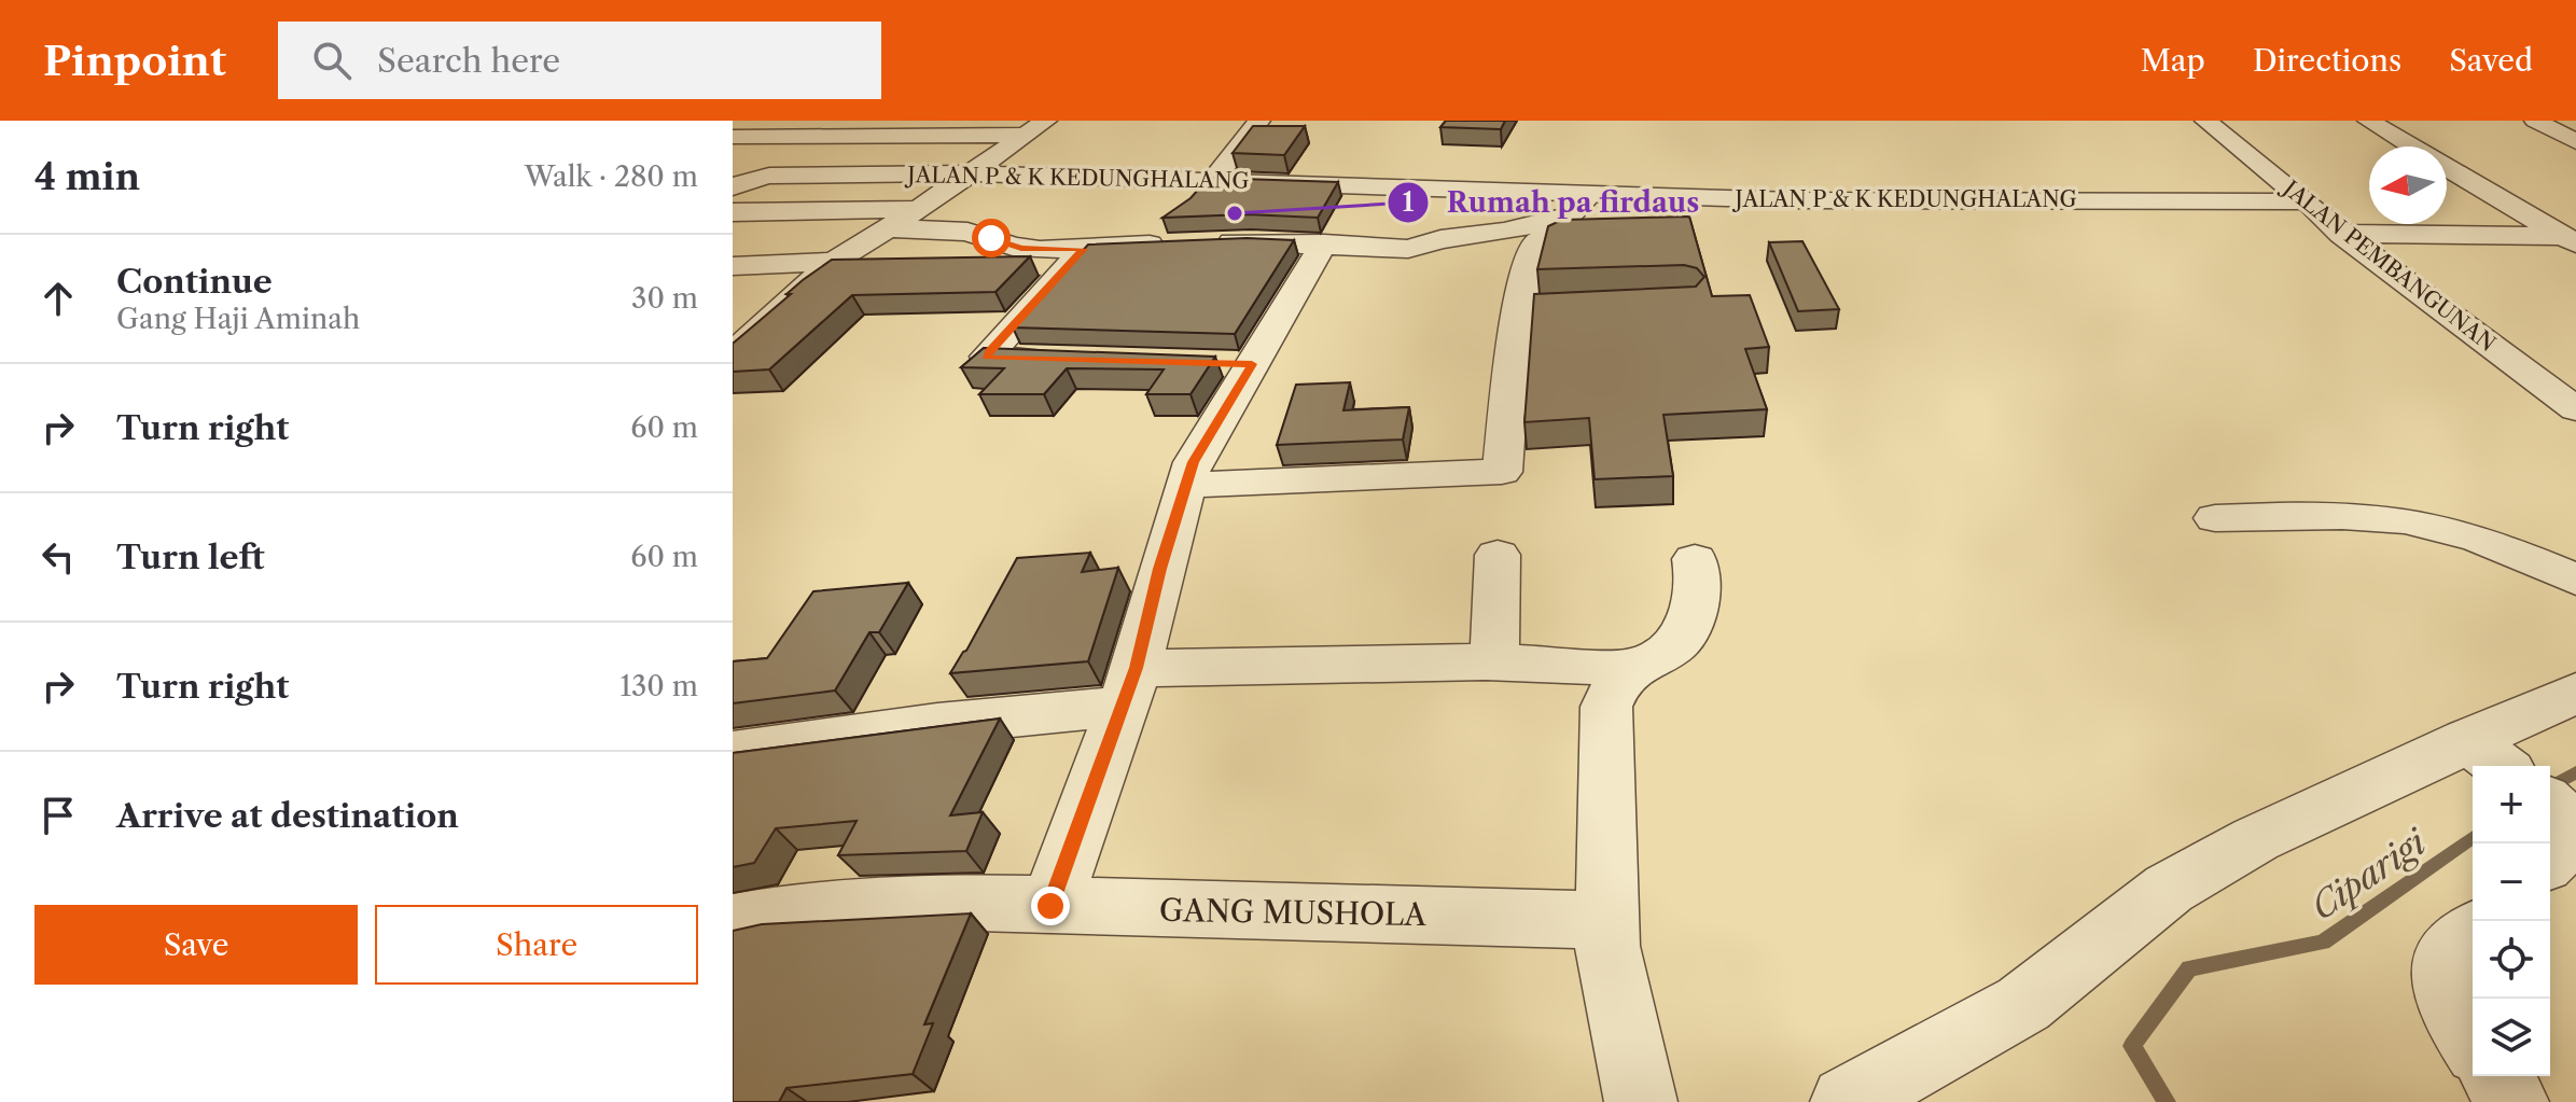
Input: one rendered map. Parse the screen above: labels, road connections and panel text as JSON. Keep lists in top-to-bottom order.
{
  "streets": {
    "street": ["JALAN P & K KEDUNGHALANG", "JALAN PEMBANGUNAN", "GANG MUSHOLA"]
  },
  "crossings": [
    ["JALAN P & K KEDUNGHALANG", "JALAN PEMBANGUNAN"]
  ],
  "water": ["Ciparigi"],
  "places": ["Rumah pa firdaus"],
  "north": "left",
  "page": {
    "header": "Pinpoint",
    "search": "Search here",
    "nav": ["Map", "Directions", "Saved"],
    "heading": ["4 min", "Walk · 280 m"],
    "list": [
      ["Continue", "Gang Haji Aminah", "30 m"],
      ["Turn right", "60 m"],
      ["Turn left", "60 m"],
      ["Turn right", "130 m"],
      "Arrive at destination"
    ],
    "map_buttons": ["+", "−"],
    "buttons": ["Save", "Share"]
  }
}
